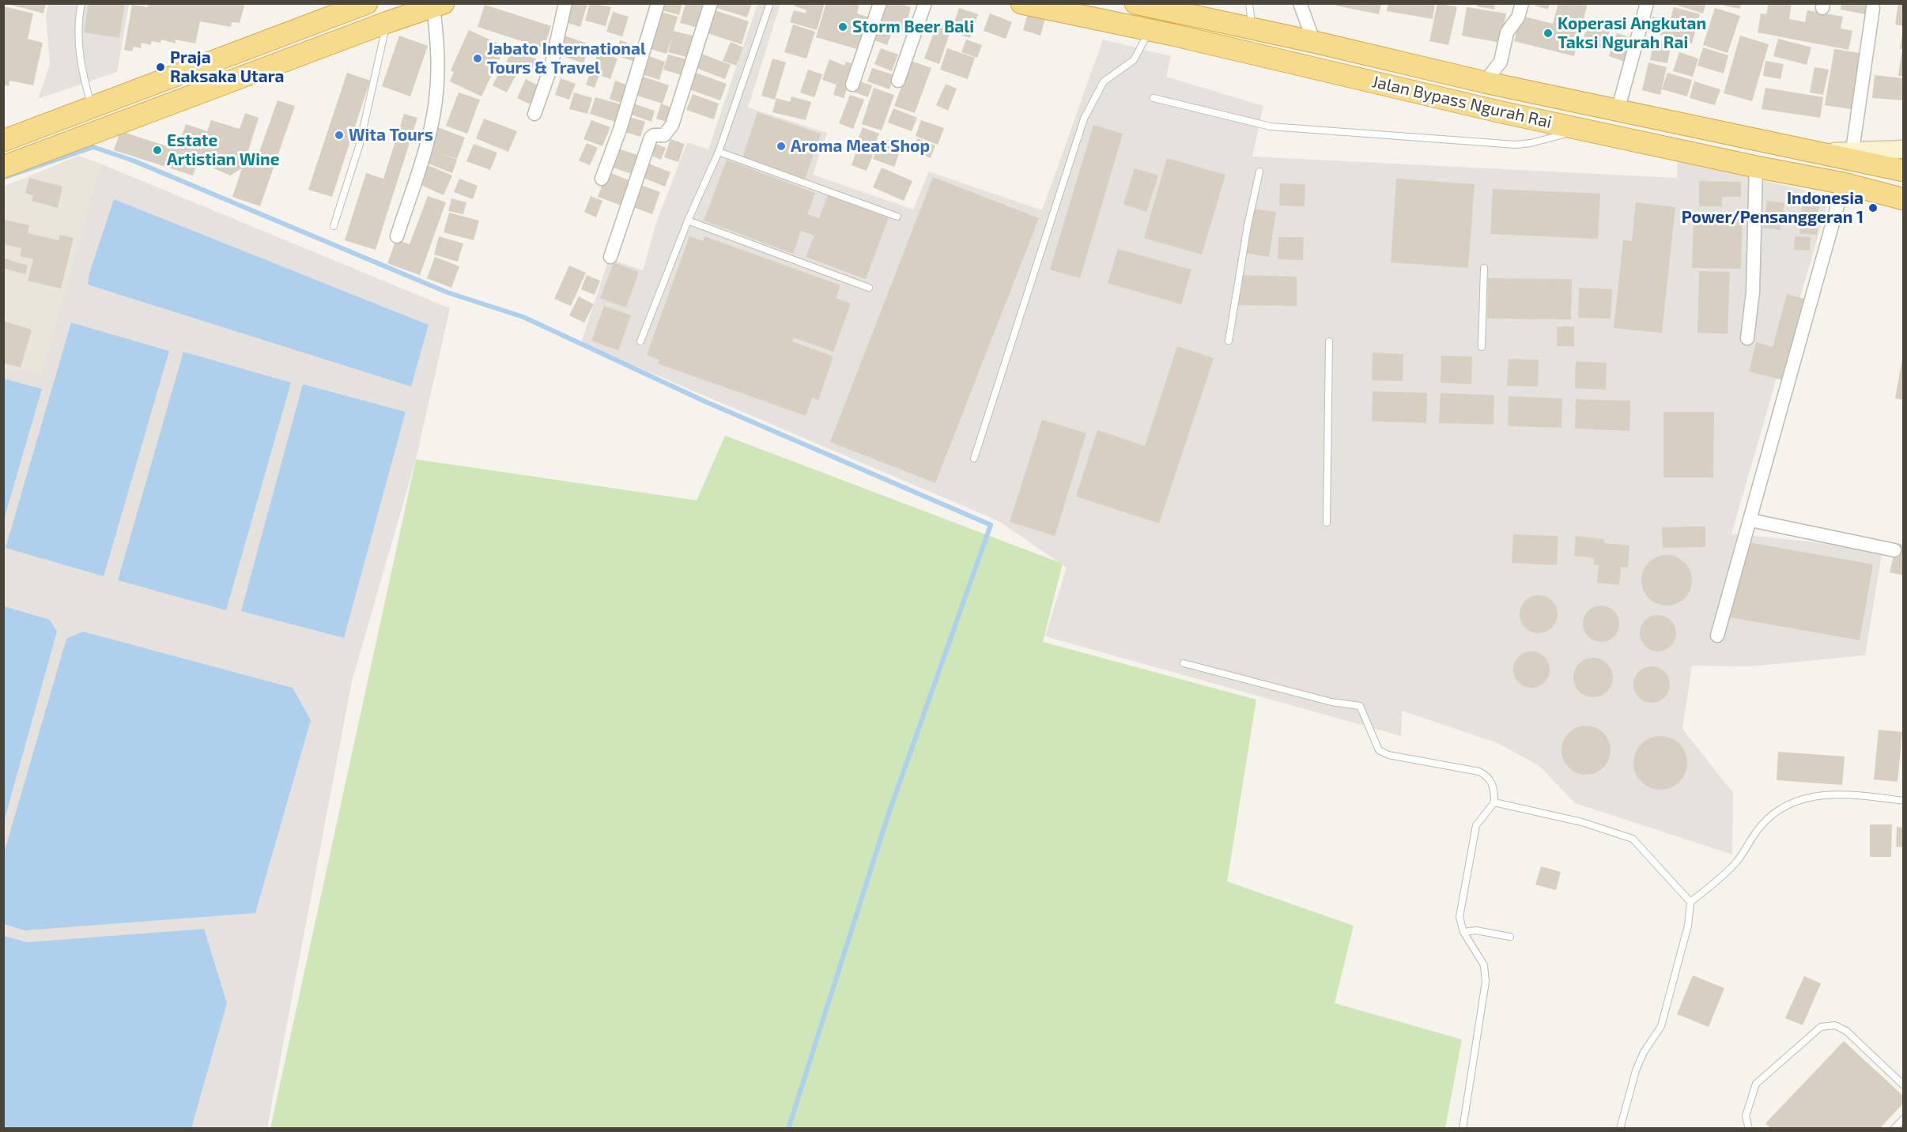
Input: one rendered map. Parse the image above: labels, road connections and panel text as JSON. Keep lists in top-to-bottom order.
{
  "streets": {
    "highway": ["Jalan Bypass Ngurah Rai"]
  },
  "places": [
    "Storm Beer Bali",
    "Koperasi Angkutan Taksi Ngurah Rai",
    "Jabato International Tours & Travel",
    "Praja Raksaka Utara",
    "Wita Tours",
    "Aroma Meat Shop",
    "Estate Artistian Wine",
    "Indonesia Power/Pensanggeran 1"
  ]
}
